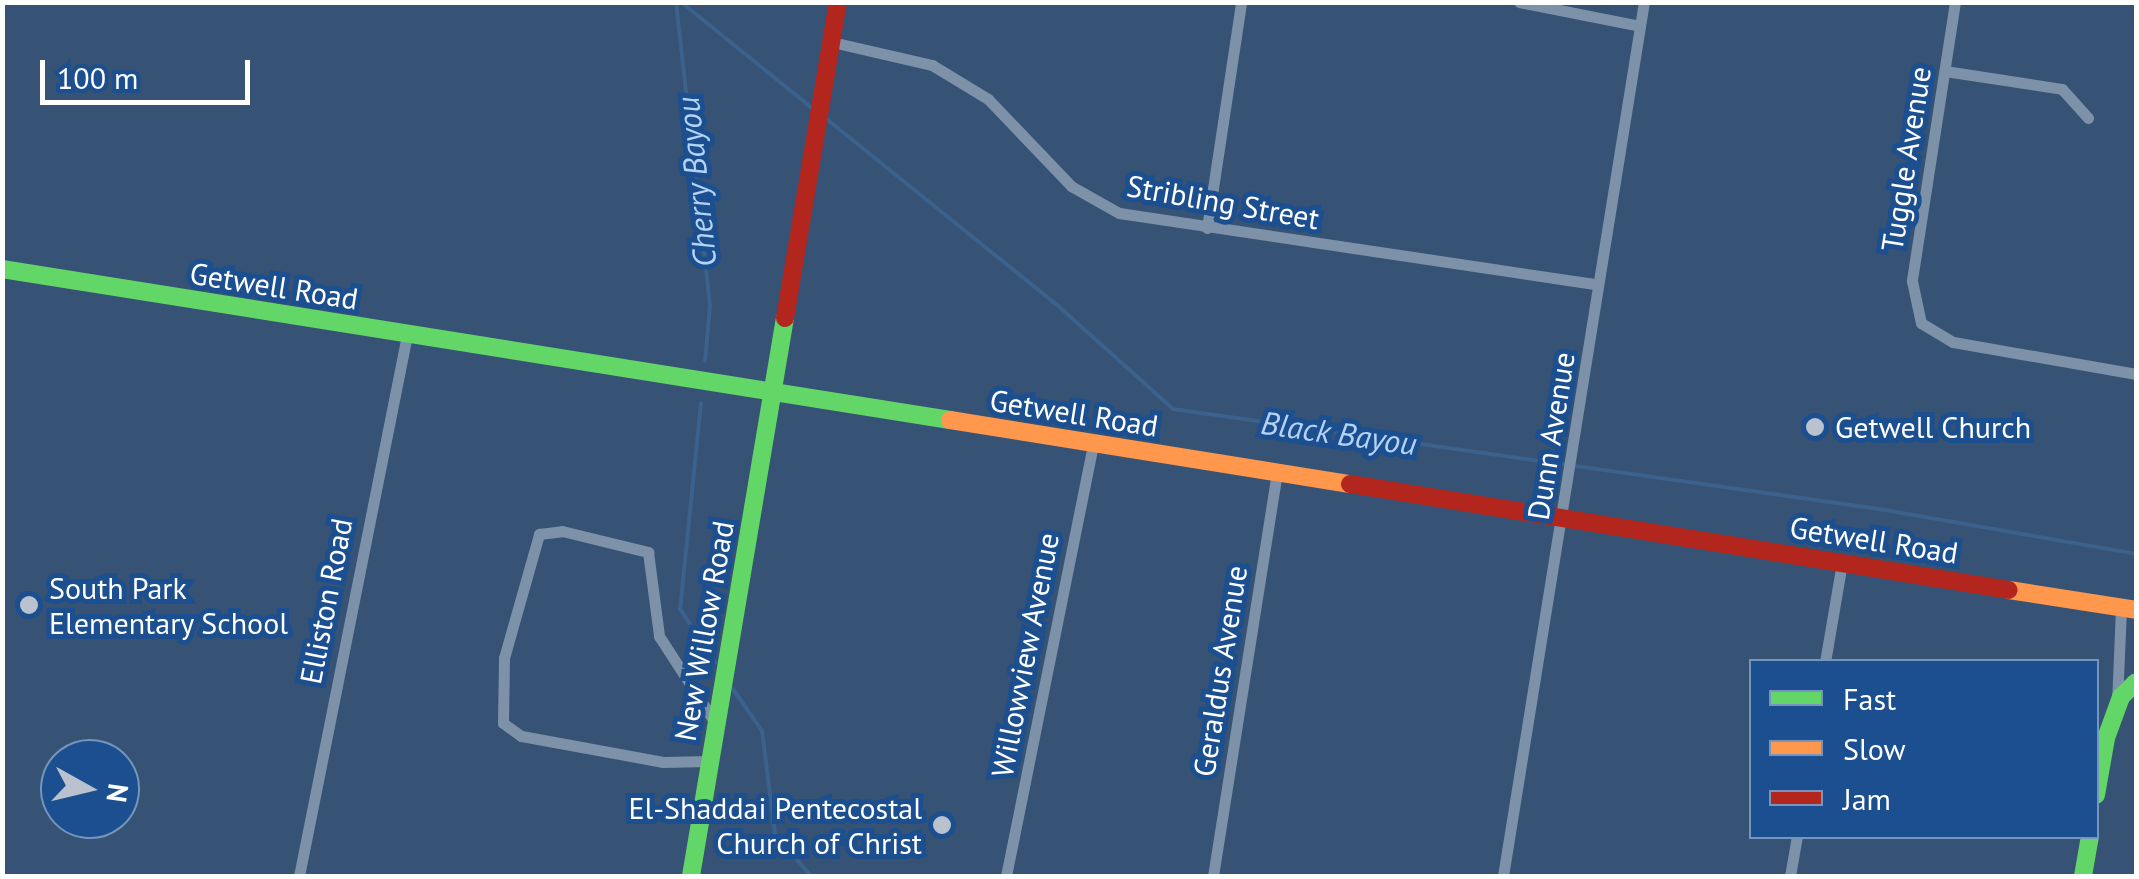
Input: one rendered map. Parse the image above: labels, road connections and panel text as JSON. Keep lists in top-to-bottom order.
{
  "streets": {
    "main road": ["Getwell Road", "New Willow Road"],
    "street": [
      "Tuggle Avenue",
      "Stribling Street",
      "Dunn Avenue",
      "Elliston Road",
      "Willowview Avenue",
      "Geraldus Avenue"
    ]
  },
  "crossings": [
    ["Stribling Street", "Dunn Avenue"],
    ["Getwell Road", "Dunn Avenue"],
    ["Getwell Road", "Elliston Road"],
    ["Getwell Road", "New Willow Road"],
    ["Getwell Road", "Willowview Avenue"],
    ["Getwell Road", "Geraldus Avenue"]
  ],
  "water": ["Cherry Bayou", "Black Bayou"],
  "places": ["Getwell Church", "South Park Elementary School", "El-Shaddai Pentecostal Church of Christ"],
  "legend": ["Fast", "Slow", "Jam"],
  "scale_bar": "100 m",
  "north": "right"
}
